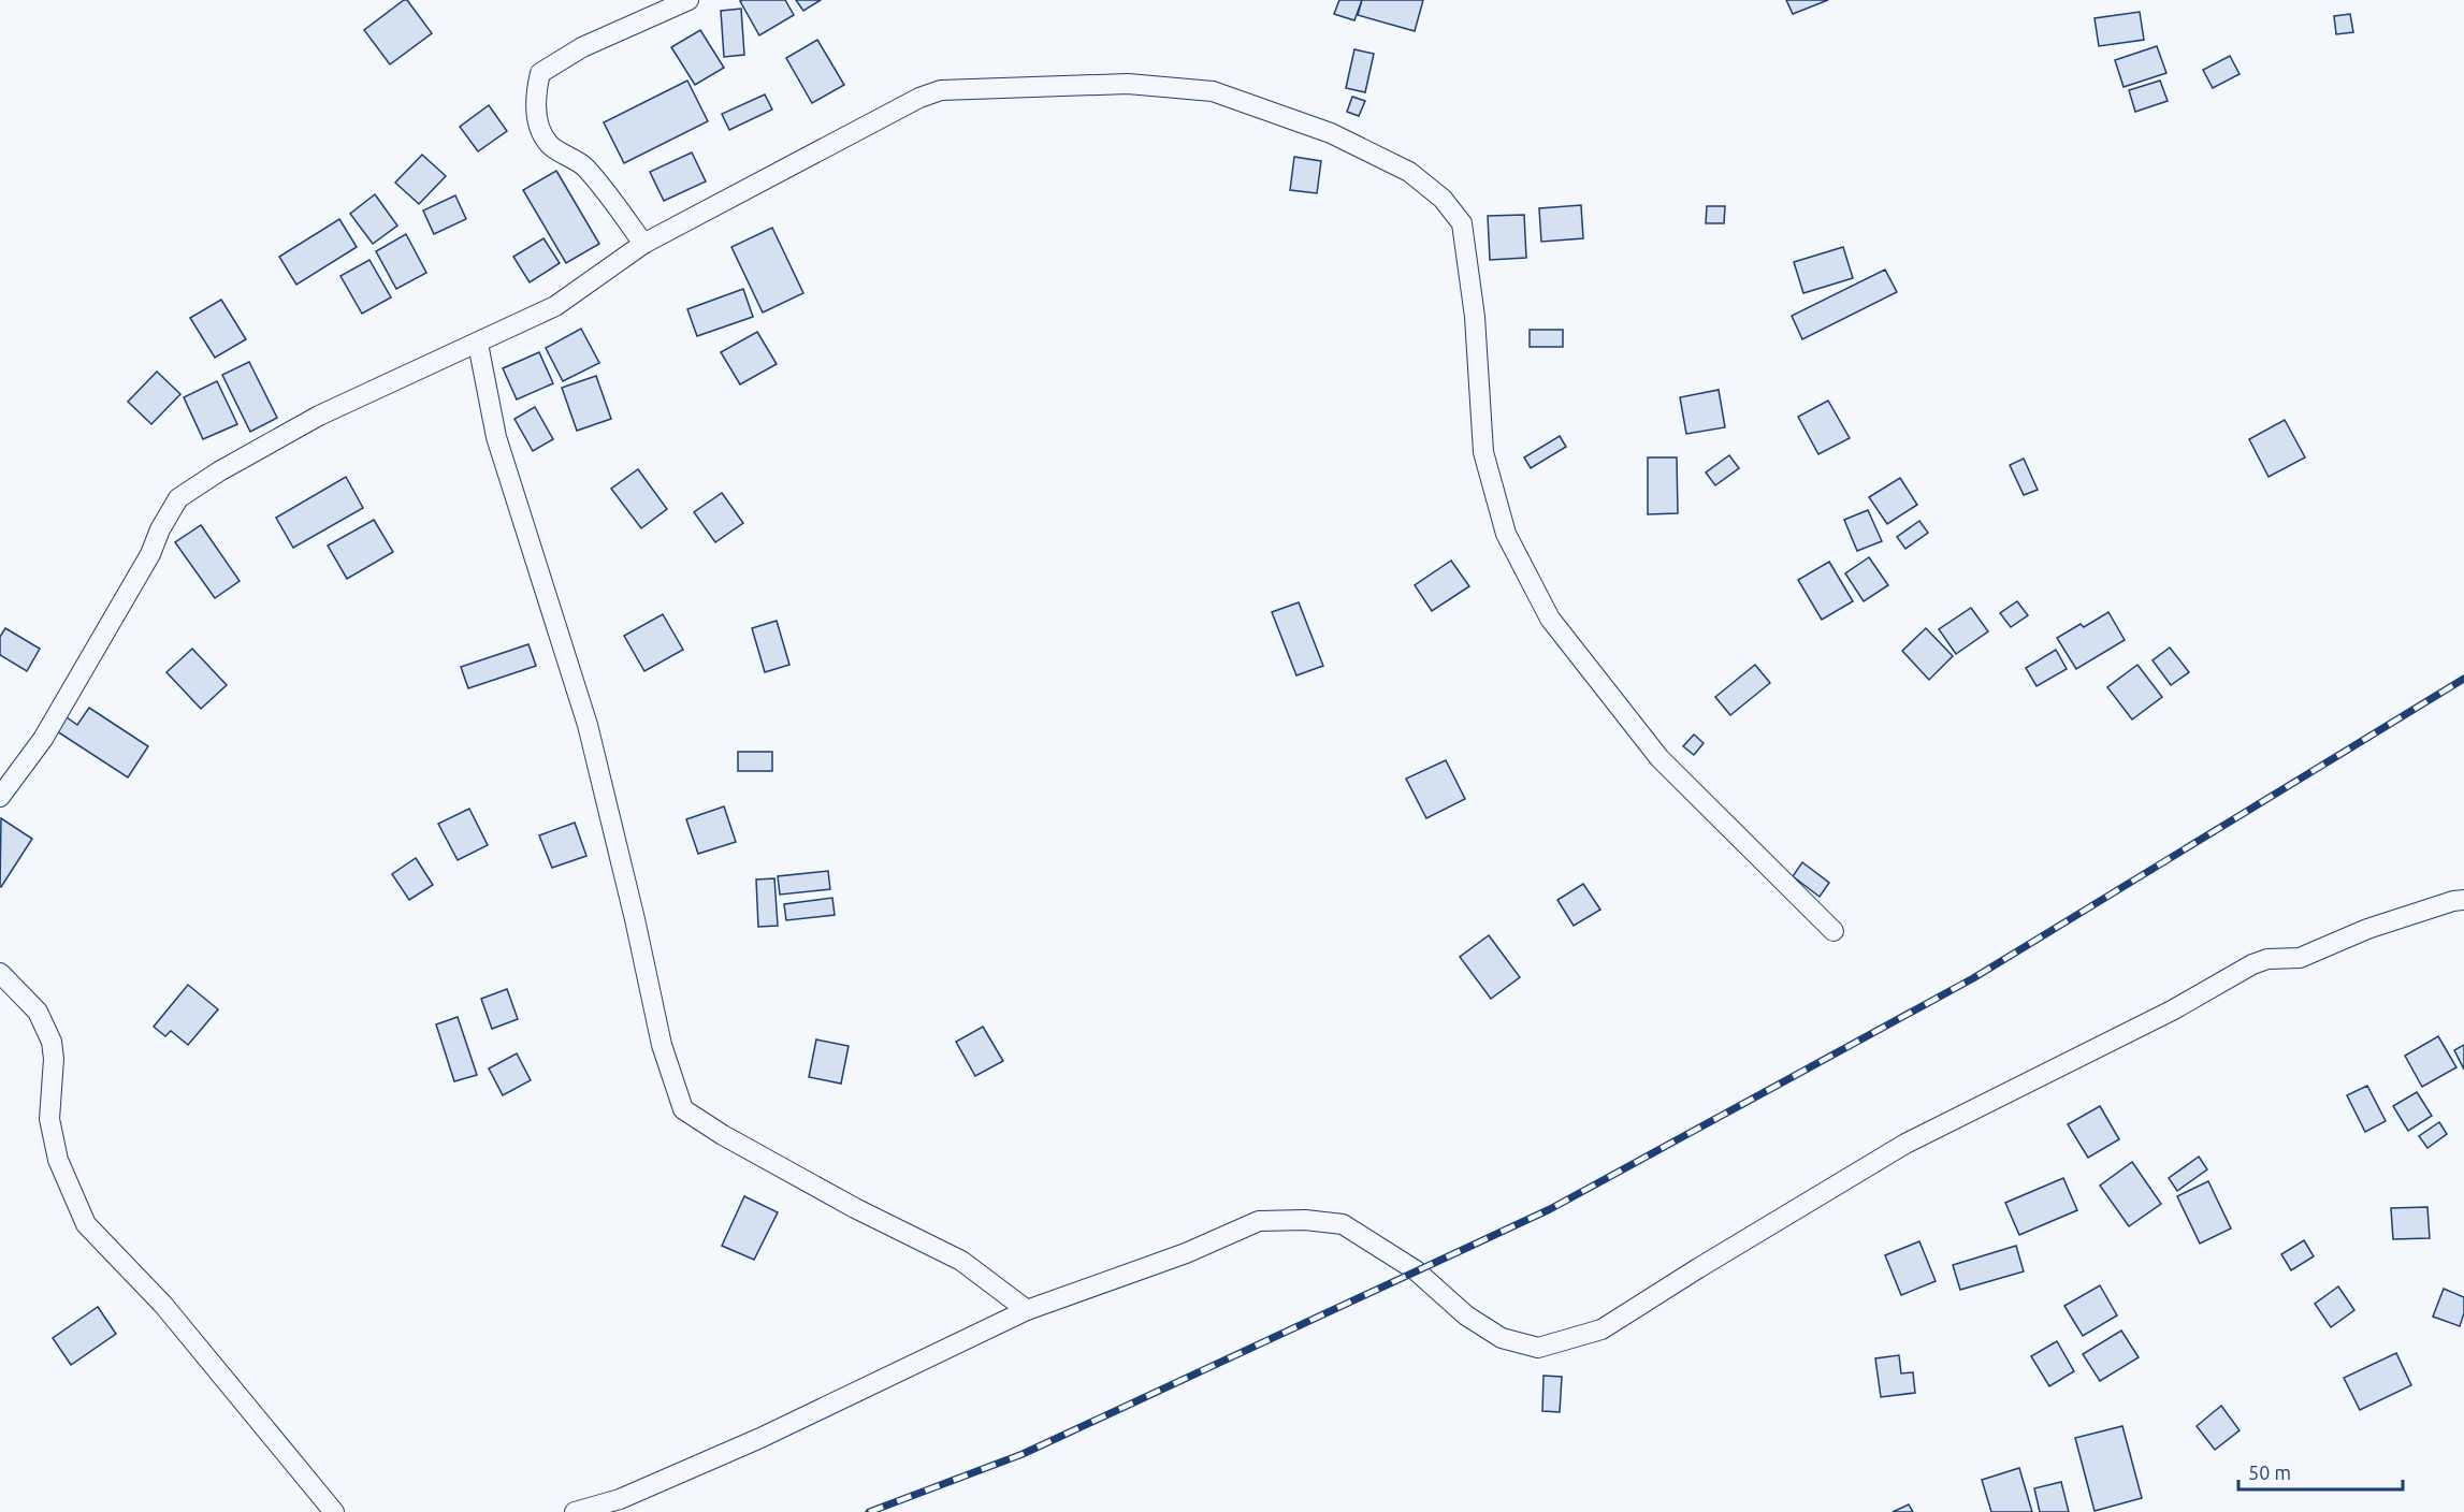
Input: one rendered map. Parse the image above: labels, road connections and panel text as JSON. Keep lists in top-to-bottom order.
{
  "scale_bar": "50 m"
}
